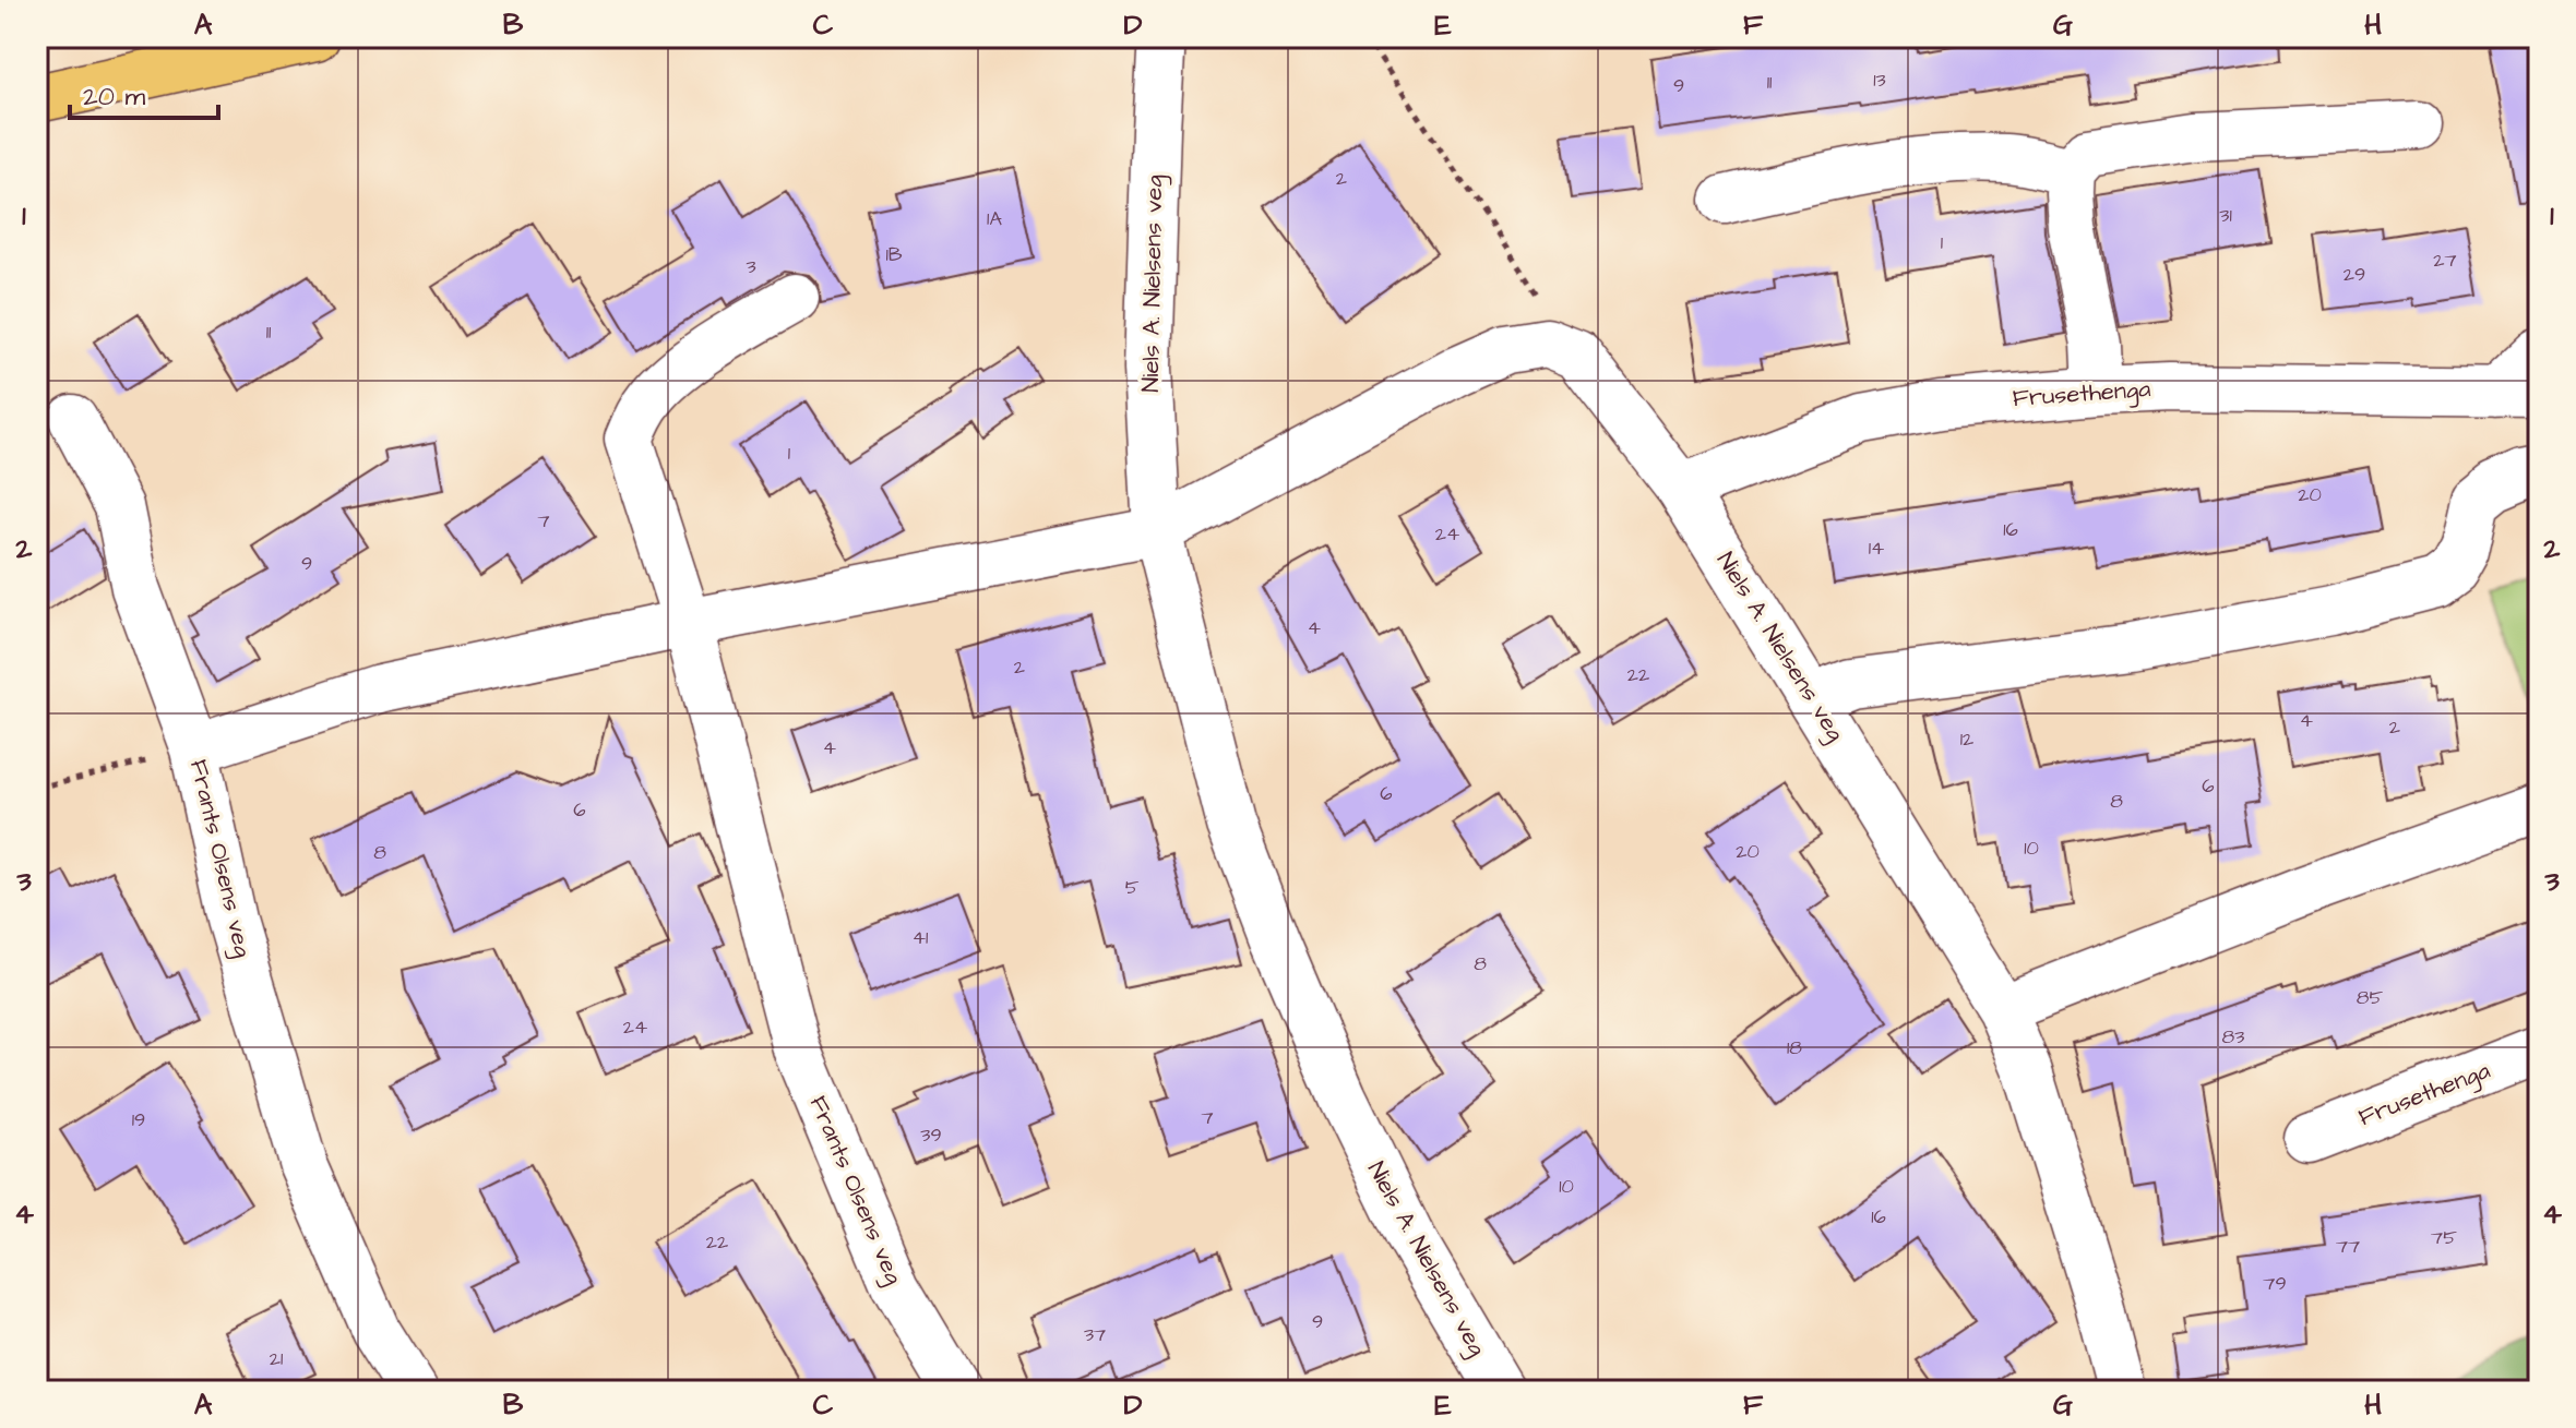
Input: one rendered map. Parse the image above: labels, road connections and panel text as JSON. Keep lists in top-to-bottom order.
{
  "streets": {
    "street": ["Niels A. Nielsens veg", "Frusethenga", "Frants Olsens veg"]
  },
  "crossings": [
    ["Niels A. Nielsens veg", "Frusethenga"],
    ["Niels A. Nielsens veg", "Frants Olsens veg"]
  ],
  "house_numbers": [
    "13",
    "11",
    "9",
    "2",
    "31",
    "1A",
    "1",
    "1B",
    "27",
    "3",
    "29",
    "11",
    "1",
    "20",
    "7",
    "16",
    "24",
    "14",
    "9",
    "4",
    "2",
    "22",
    "4",
    "2",
    "12",
    "4",
    "6",
    "6",
    "8",
    "6",
    "10",
    "20",
    "8",
    "5",
    "41",
    "8",
    "85",
    "24",
    "83",
    "18",
    "7",
    "19",
    "39",
    "10",
    "16",
    "75",
    "22",
    "77",
    "79",
    "9",
    "37",
    "21"
  ],
  "scale_bar": "20 m",
  "grid": {
    "columns": [
      "A",
      "B",
      "C",
      "D",
      "E",
      "F",
      "G",
      "H"
    ],
    "rows": [
      "1",
      "2",
      "3",
      "4"
    ]
  }
}
